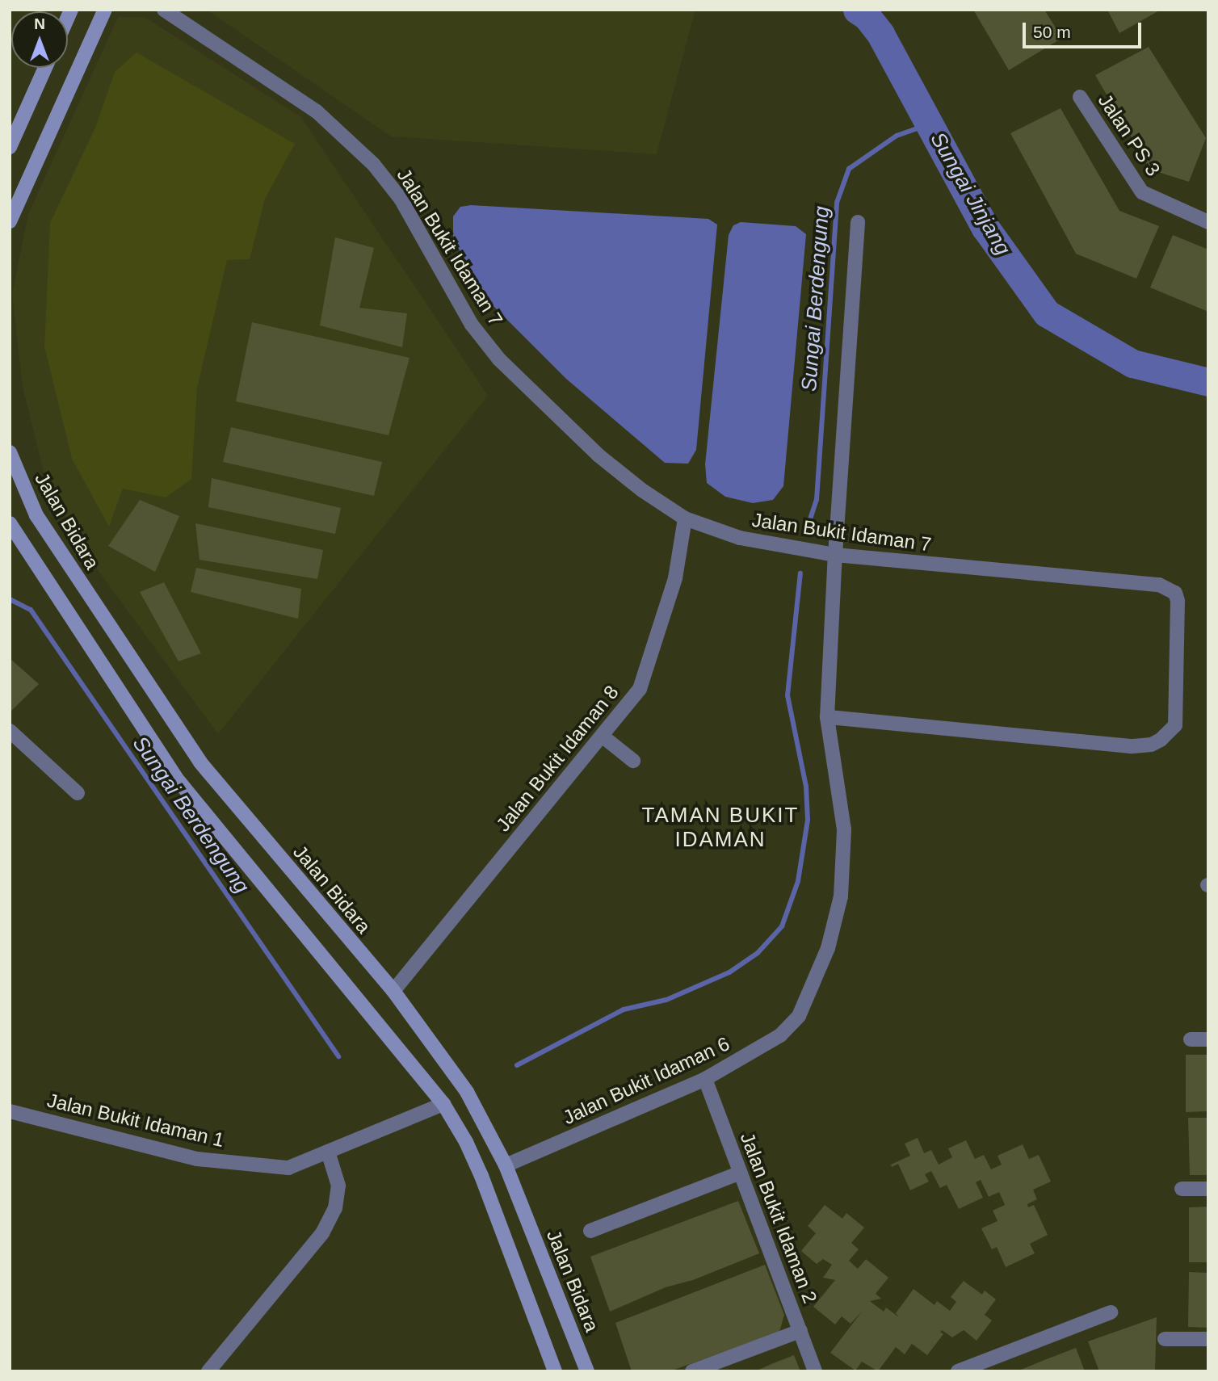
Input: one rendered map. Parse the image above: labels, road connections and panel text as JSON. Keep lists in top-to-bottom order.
{
  "streets": {
    "main road": ["Jalan Bidara"],
    "street": [
      "Jalan PS 3",
      "Jalan Bukit Idaman 7",
      "Jalan Bukit Idaman 8",
      "Jalan Bukit Idaman 6",
      "Jalan Bukit Idaman 1",
      "Jalan Bukit Idaman 2"
    ]
  },
  "crossings": [
    ["Jalan Bukit Idaman 7", "Jalan Bukit Idaman 8"],
    ["Jalan Bukit Idaman 7", "Jalan Bukit Idaman 6"],
    ["Jalan Bidara", "Jalan Bukit Idaman 8"],
    ["Jalan Bidara", "Jalan Bukit Idaman 6"],
    ["Jalan Bukit Idaman 6", "Jalan Bukit Idaman 2"]
  ],
  "districts": ["TAMAN BUKIT IDAMAN"],
  "water": ["Sungai Jinjang", "Sungai Berdengung"],
  "scale_bar": "50 m",
  "north": "top"
}
